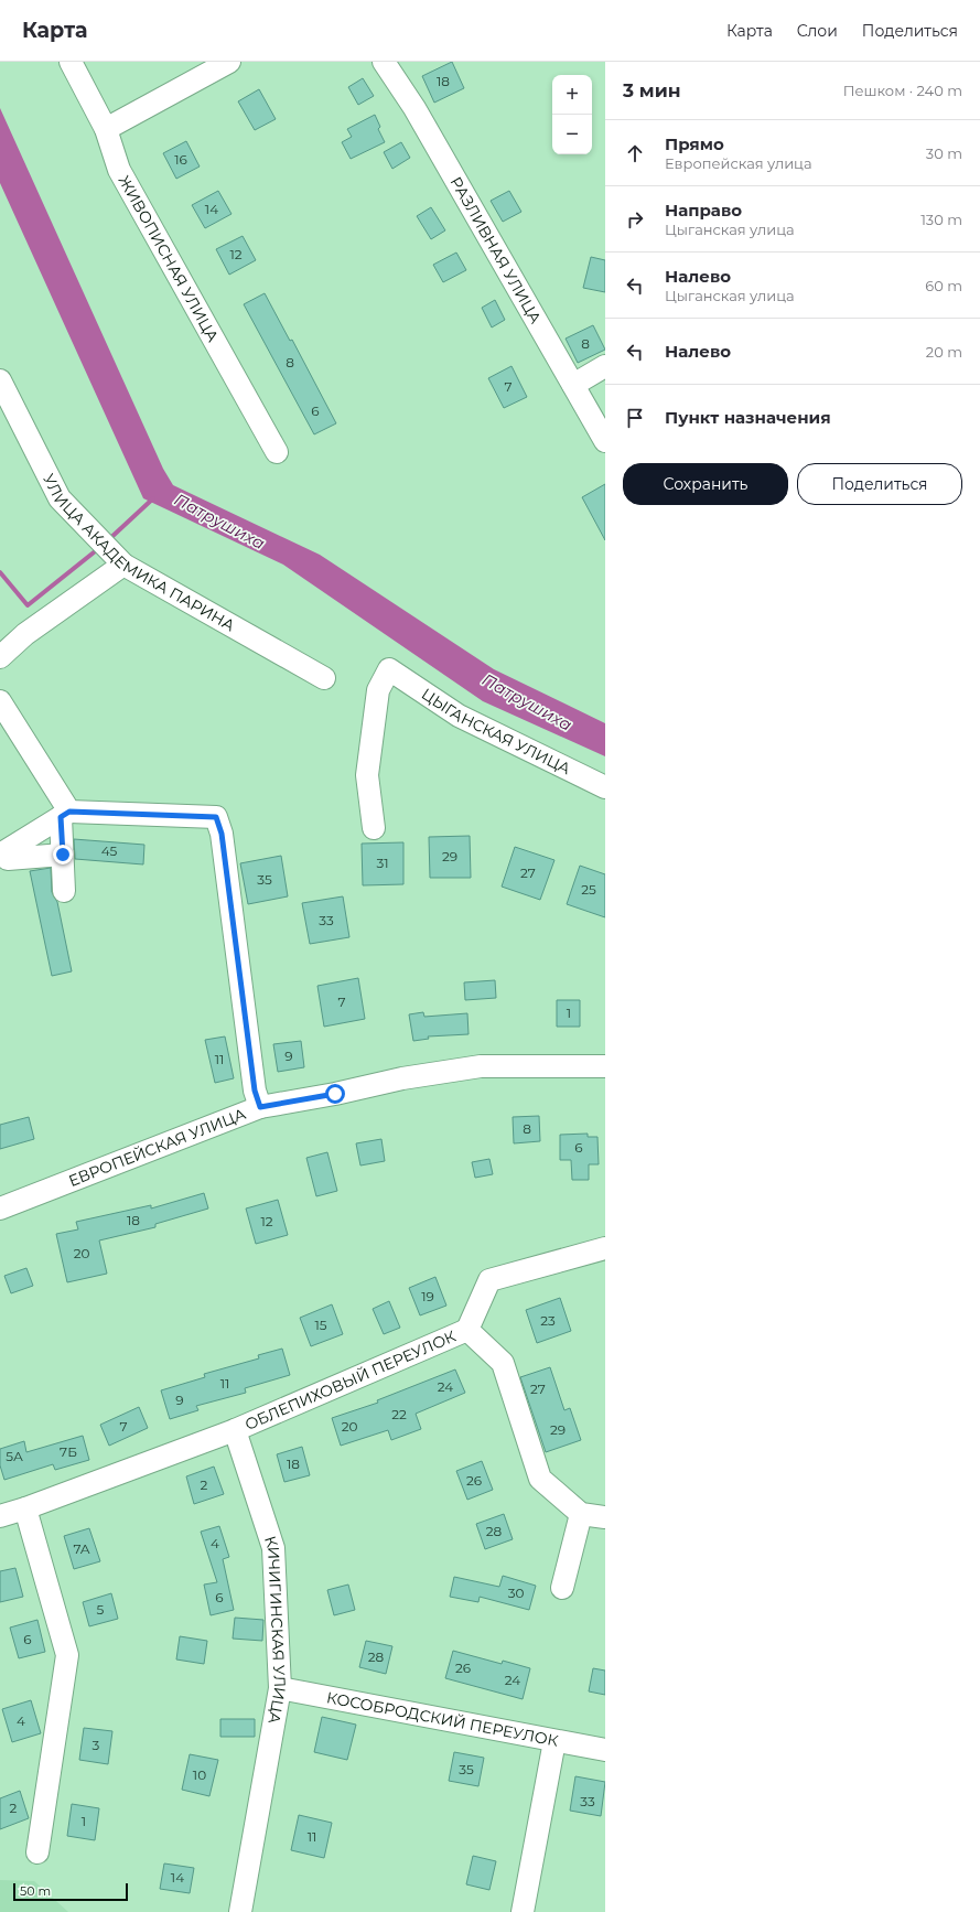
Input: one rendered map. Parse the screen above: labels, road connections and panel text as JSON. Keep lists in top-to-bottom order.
{
  "streets": {
    "street": [
      "РАЗЛИВНАЯ УЛИЦА",
      "ЖИВОПИСНАЯ УЛИЦА",
      "УЛИЦА АКАДЕМИКА ПАРИНА",
      "ЦЫГАНСКАЯ УЛИЦА",
      "ЕВРОПЕЙСКАЯ УЛИЦА",
      "ОБЛЕПИХОВЫЙ ПЕРЕУЛОК",
      "КИЧИГИНСКАЯ УЛИЦА",
      "КОСОБРОДСКИЙ ПЕРЕУЛОК"
    ]
  },
  "crossings": [
    ["ОБЛЕПИХОВЫЙ ПЕРЕУЛОК", "КИЧИГИНСКАЯ УЛИЦА"],
    ["КИЧИГИНСКАЯ УЛИЦА", "КОСОБРОДСКИЙ ПЕРЕУЛОК"]
  ],
  "water": ["Патрушиха"],
  "house_numbers": [
    "18",
    "16",
    "14",
    "12",
    "8",
    "8",
    "7",
    "6",
    "45",
    "29",
    "31",
    "27",
    "35",
    "25",
    "33",
    "7",
    "1",
    "9",
    "11",
    "8",
    "6",
    "18",
    "12",
    "20",
    "19",
    "23",
    "15",
    "11",
    "24",
    "27",
    "9",
    "22",
    "7",
    "20",
    "29",
    "7Б",
    "5А",
    "18",
    "26",
    "2",
    "28",
    "4",
    "7А",
    "30",
    "6",
    "5",
    "6",
    "28",
    "26",
    "24",
    "4",
    "3",
    "35",
    "10",
    "33",
    "2",
    "1",
    "11",
    "14"
  ],
  "scale_bar": "50 m",
  "page": {
    "header": "Карта",
    "nav": ["Карта", "Слои", "Поделиться"],
    "heading": ["3 мин", "Пешком · 240 m"],
    "map_buttons": ["+", "−"],
    "list": [
      ["Прямо", "Европейская улица", "30 m"],
      ["Направо", "Цыганская улица", "130 m"],
      ["Налево", "Цыганская улица", "60 m"],
      ["Налево", "20 m"],
      "Пункт назначения"
    ],
    "buttons": ["Сохранить", "Поделиться"],
    "scale": "50 m"
  }
}
